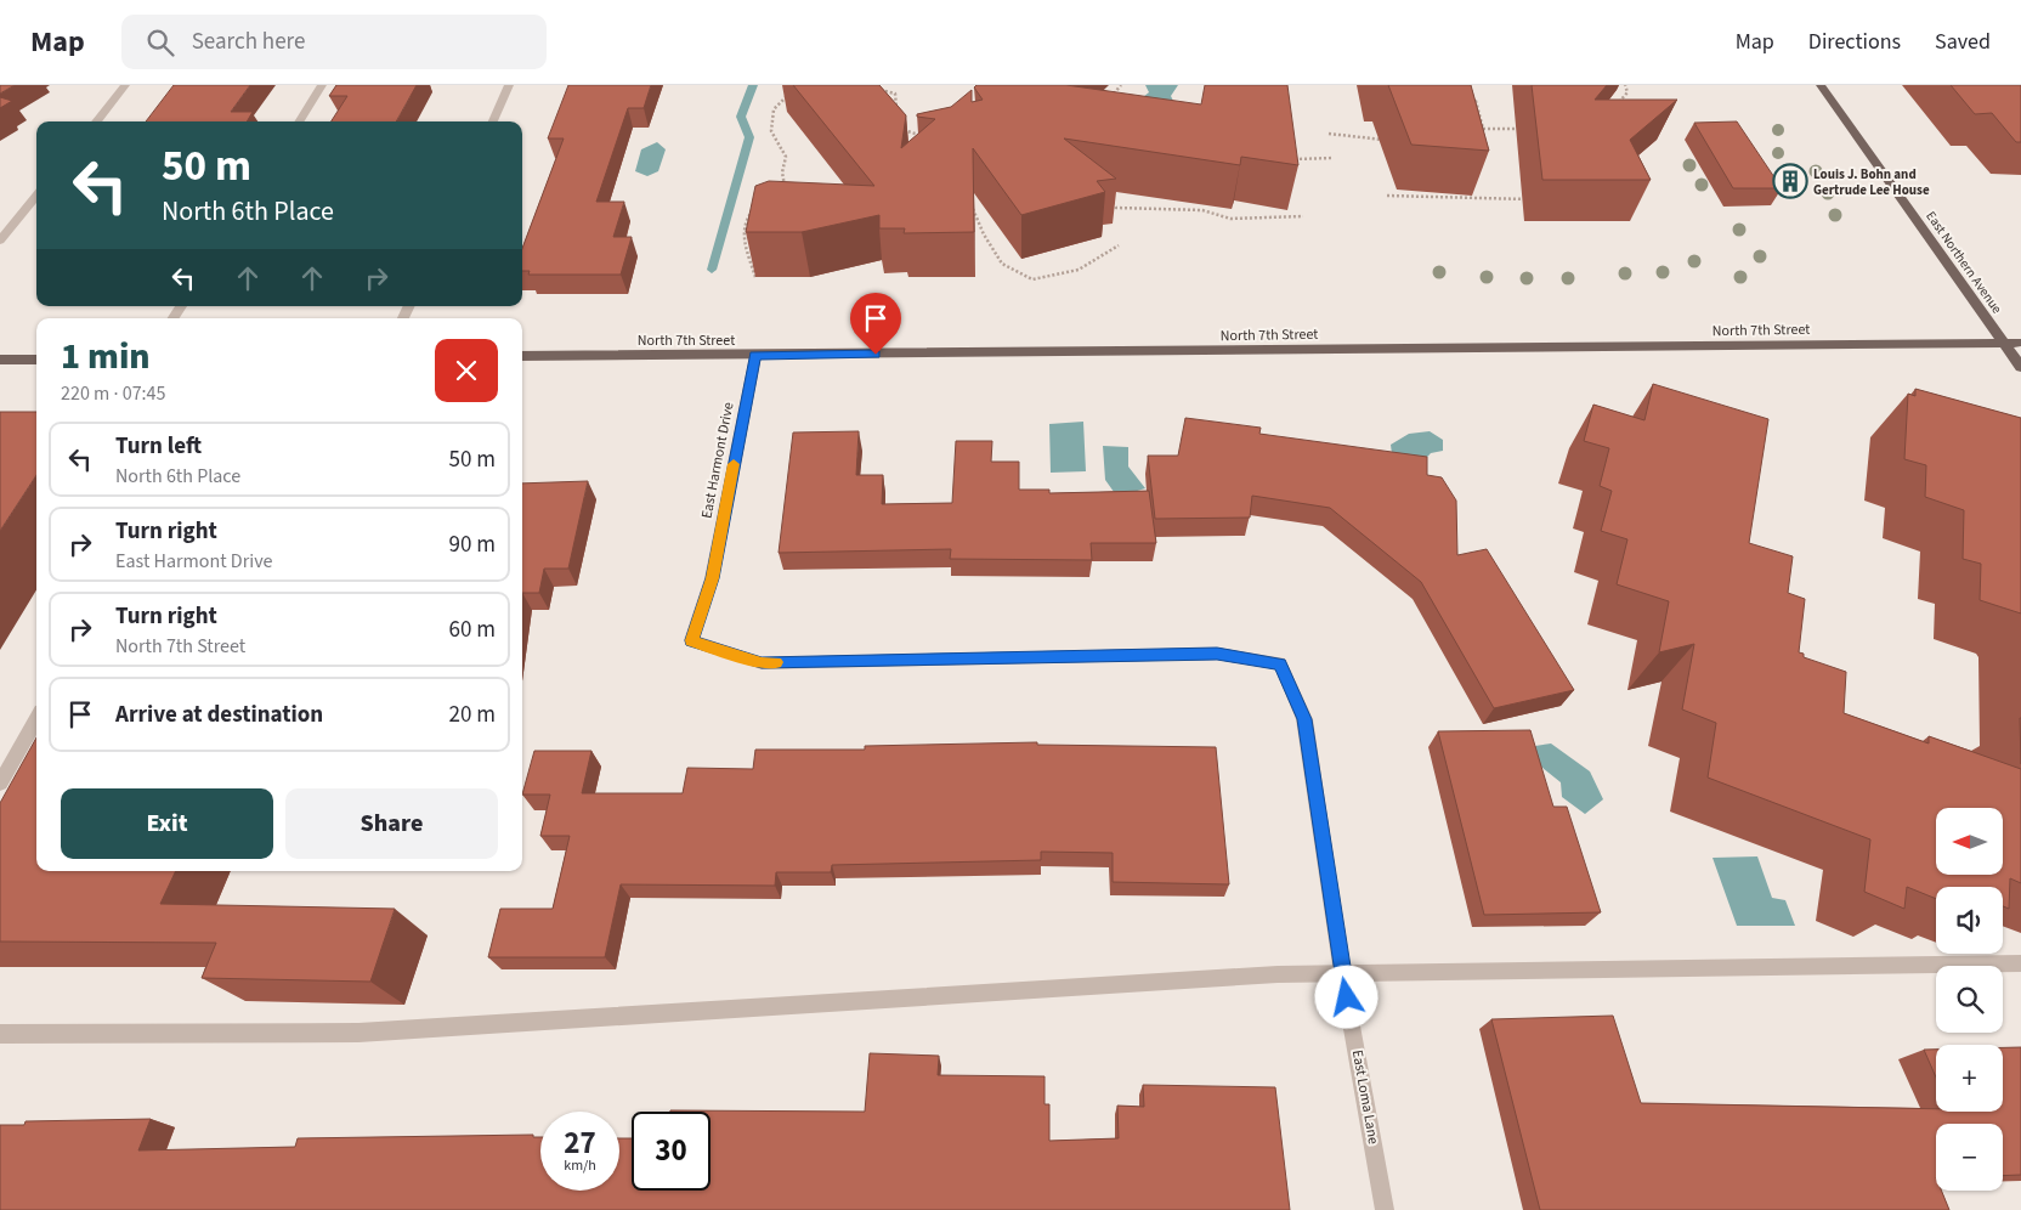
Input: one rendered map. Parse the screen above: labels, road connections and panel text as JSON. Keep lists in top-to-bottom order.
{
  "streets": {
    "main road": ["East Northern Avenue", "North 7th Street"],
    "street": ["East Harmont Drive", "East Loma Lane"]
  },
  "crossings": [
    ["East Northern Avenue", "North 7th Street"],
    ["North 7th Street", "East Harmont Drive"],
    ["East Harmont Drive", "East Loma Lane"]
  ],
  "places": {
    "building": ["Louis J. Bohn and Gertrude Lee House"]
  },
  "north": "left",
  "page": {
    "header": "Map",
    "search": "Search here",
    "nav": ["Map", "Directions", "Saved"],
    "turn": ["50 m", "North 6th Place"],
    "heading": ["1 min", "220 m · 07:45"],
    "list": [
      {
        "name": "Turn left",
        "note": "North 6th Place",
        "value": "50 m"
      },
      {
        "name": "Turn right",
        "note": "East Harmont Drive",
        "value": "90 m"
      },
      {
        "name": "Turn right",
        "note": "North 7th Street",
        "value": "60 m"
      },
      {
        "name": "Arrive at destination",
        "value": "20 m"
      }
    ],
    "buttons": ["Exit", "Share"],
    "map_buttons": ["+", "−"],
    "speed": "27 km/h",
    "limit": "30"
  }
}
